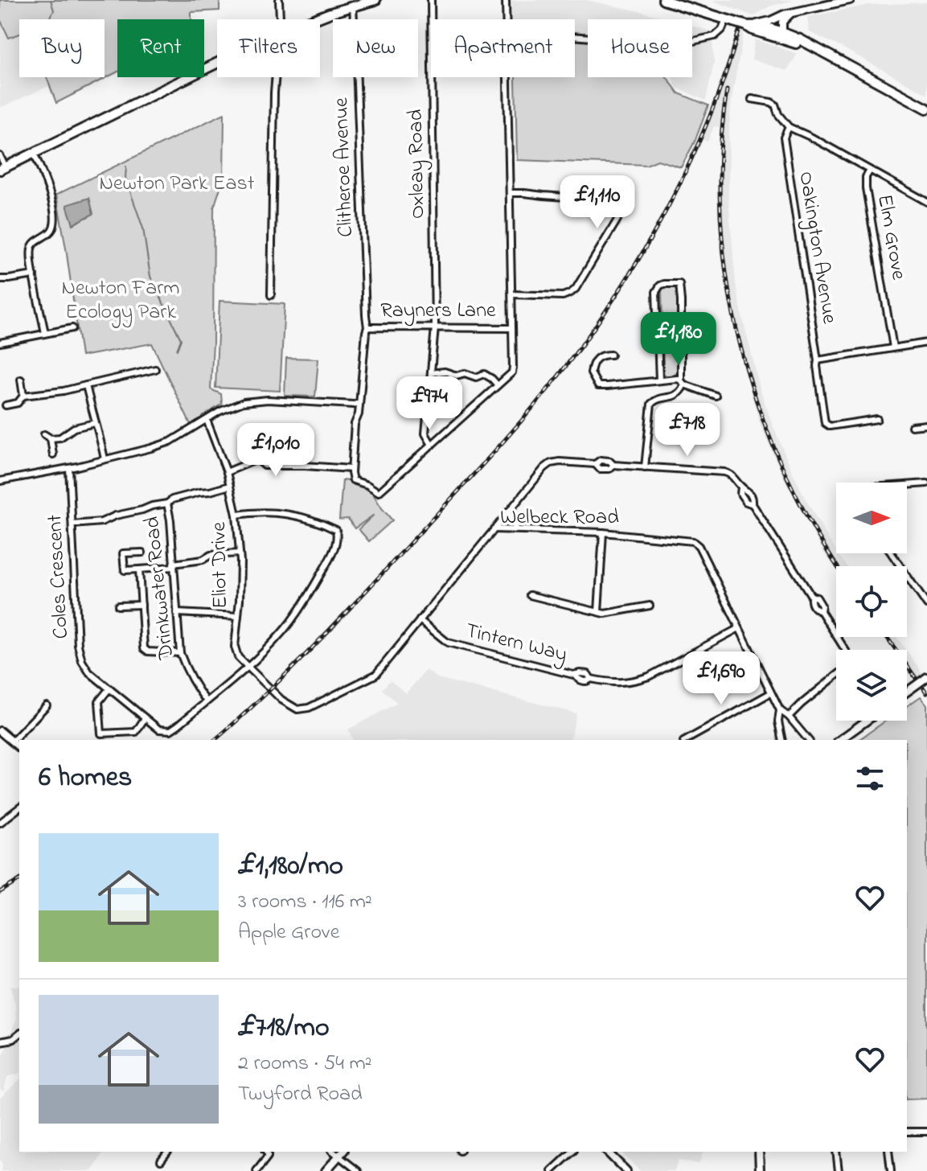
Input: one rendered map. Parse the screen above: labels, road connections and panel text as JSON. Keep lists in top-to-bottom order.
{
  "streets": {
    "street": [
      "Oxleay Road",
      "Clitheroe Avenue",
      "Elm Grove",
      "Oakington Avenue",
      "Rayners Lane",
      "Welbeck Road",
      "Eliot Drive",
      "Coles Crescent",
      "Drinkwater Road",
      "Tintern Way"
    ]
  },
  "crossings": [
    ["Oxleay Road", "Rayners Lane"],
    ["Clitheroe Avenue", "Rayners Lane"],
    ["Welbeck Road", "Eliot Drive"],
    ["Welbeck Road", "Coles Crescent"],
    ["Welbeck Road", "Tintern Way"],
    ["Eliot Drive", "Coles Crescent"],
    ["Coles Crescent", "Drinkwater Road"]
  ],
  "parks": ["Newton Park East", "Newton Farm Ecology Park"],
  "north": "right",
  "page": {
    "chip": [
      "Buy",
      "Rent",
      "Filters",
      "New",
      "Apartment",
      "House"
    ],
    "price": [
      "£1,110",
      "£1,180",
      "£974",
      "£718",
      "£1,010",
      "£1,690"
    ],
    "heading": "6 homes",
    "list": [
      {
        "name": "£1,180/mo",
        "note": "3 rooms · 116 m² · Apple Grove"
      },
      {
        "name": "£718/mo",
        "note": "2 rooms · 54 m² · Twyford Road"
      }
    ]
  }
}
